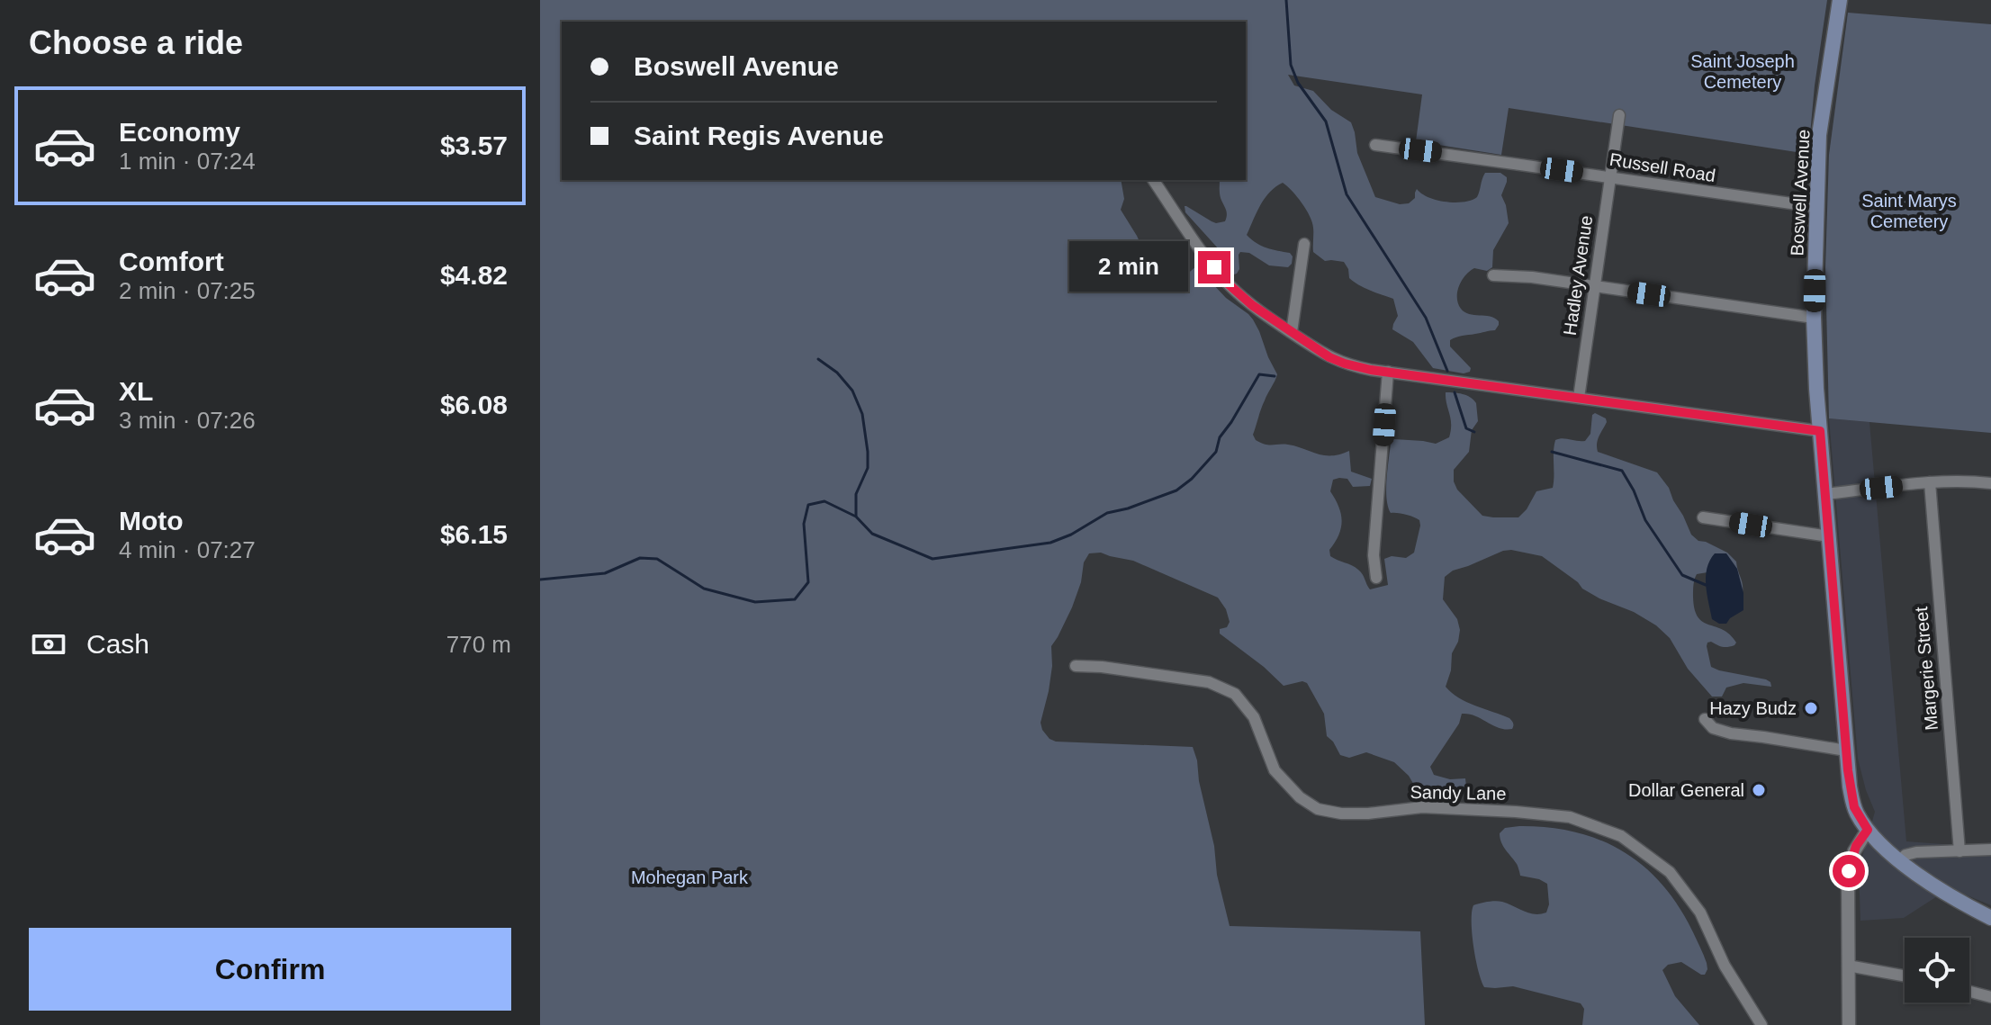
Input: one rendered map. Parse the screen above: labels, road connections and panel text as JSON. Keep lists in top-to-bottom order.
{
  "streets": {
    "main road": ["Boswell Avenue"],
    "street": [
      "Russell Road",
      "Hadley Avenue",
      "Margerie Street",
      "Sandy Lane"
    ]
  },
  "crossings": [
    ["Russell Road", "Boswell Avenue"],
    ["Russell Road", "Hadley Avenue"]
  ],
  "parks": ["Saint Joseph Cemetery", "Saint Marys Cemetery", "Mohegan Park"],
  "places": ["Hazy Budz", "Dollar General"],
  "page": {
    "heading": "Choose a ride",
    "banner": ["Boswell Avenue", "Saint Regis Avenue"],
    "list": [
      {
        "name": "Economy",
        "note": "1 min · 07:24",
        "value": "$3.57"
      },
      {
        "name": "Comfort",
        "note": "2 min · 07:25",
        "value": "$4.82"
      },
      {
        "name": "XL",
        "note": "3 min · 07:26",
        "value": "$6.08"
      },
      {
        "name": "Moto",
        "note": "4 min · 07:27",
        "value": "$6.15"
      }
    ],
    "bubble": "2 min",
    "pay": ["Cash", "770 m"],
    "buttons": "Confirm"
  }
}
